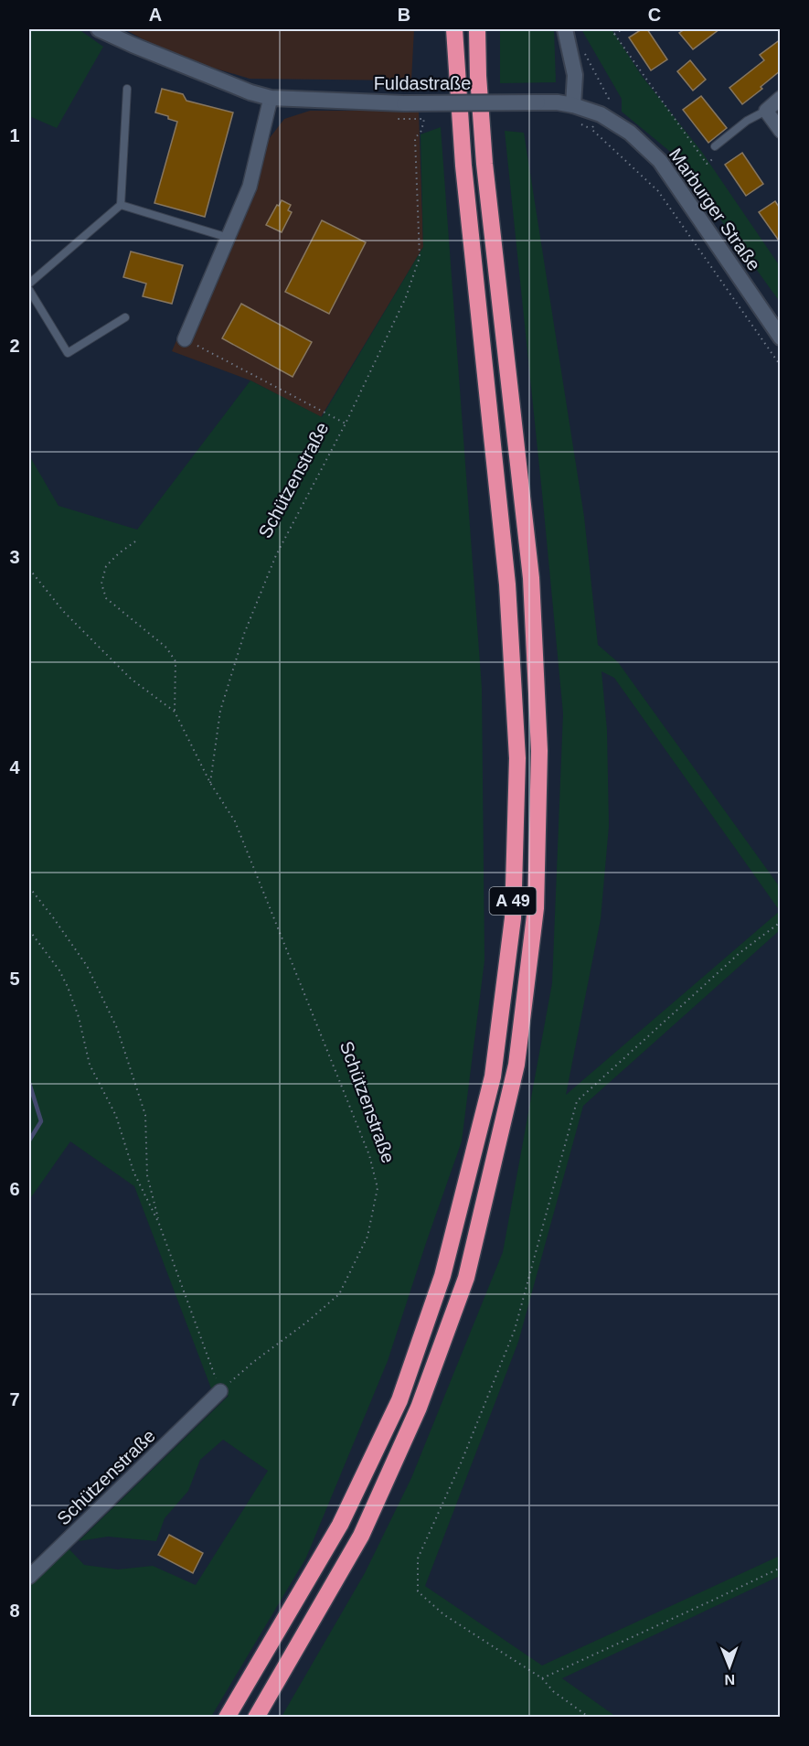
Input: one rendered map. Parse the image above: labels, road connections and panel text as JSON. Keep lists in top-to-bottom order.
{
  "streets": {
    "highway": ["A 49"],
    "street": ["Fuldastraße", "Marburger Straße", "Schützenstraße"]
  },
  "crossings": [
    ["Fuldastraße", "Marburger Straße"]
  ],
  "north": "bottom",
  "grid": {
    "columns": ["A", "B", "C"],
    "rows": [
      "1",
      "2",
      "3",
      "4",
      "5",
      "6",
      "7",
      "8"
    ]
  }
}
